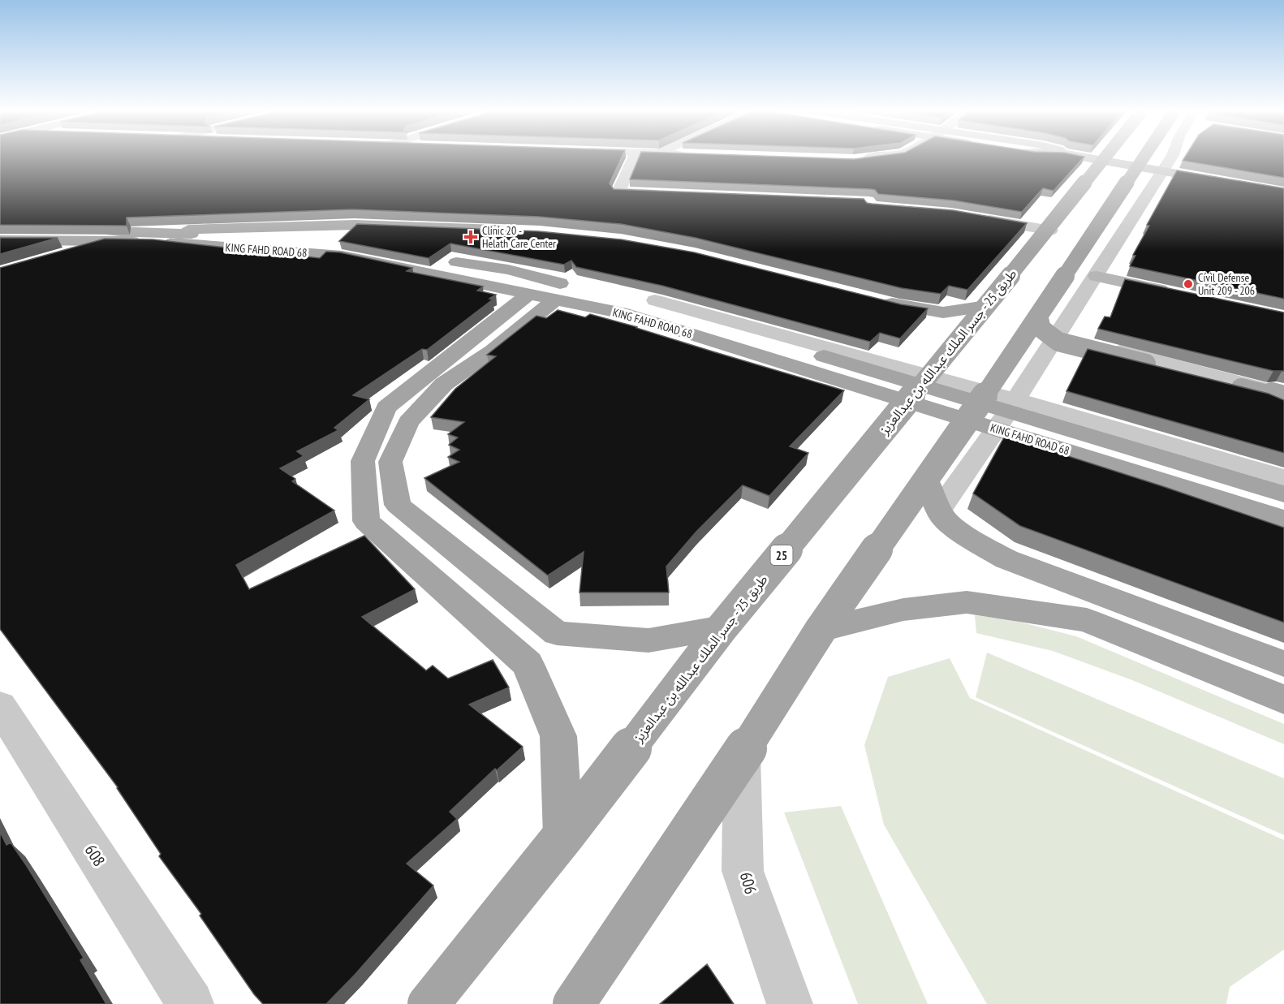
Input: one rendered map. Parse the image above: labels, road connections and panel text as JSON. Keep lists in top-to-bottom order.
{
  "streets": {
    "main road": ["KING FAHD ROAD 68", "طريق 25 - جسر الملك عبدالله بن عبدالعزيز", "25"],
    "street": ["608", "606"]
  },
  "places": {
    "health": ["Clinic 20 - Helath Care Center"],
    "other": ["Civil Defense Unit 209 - 206"]
  }
}
